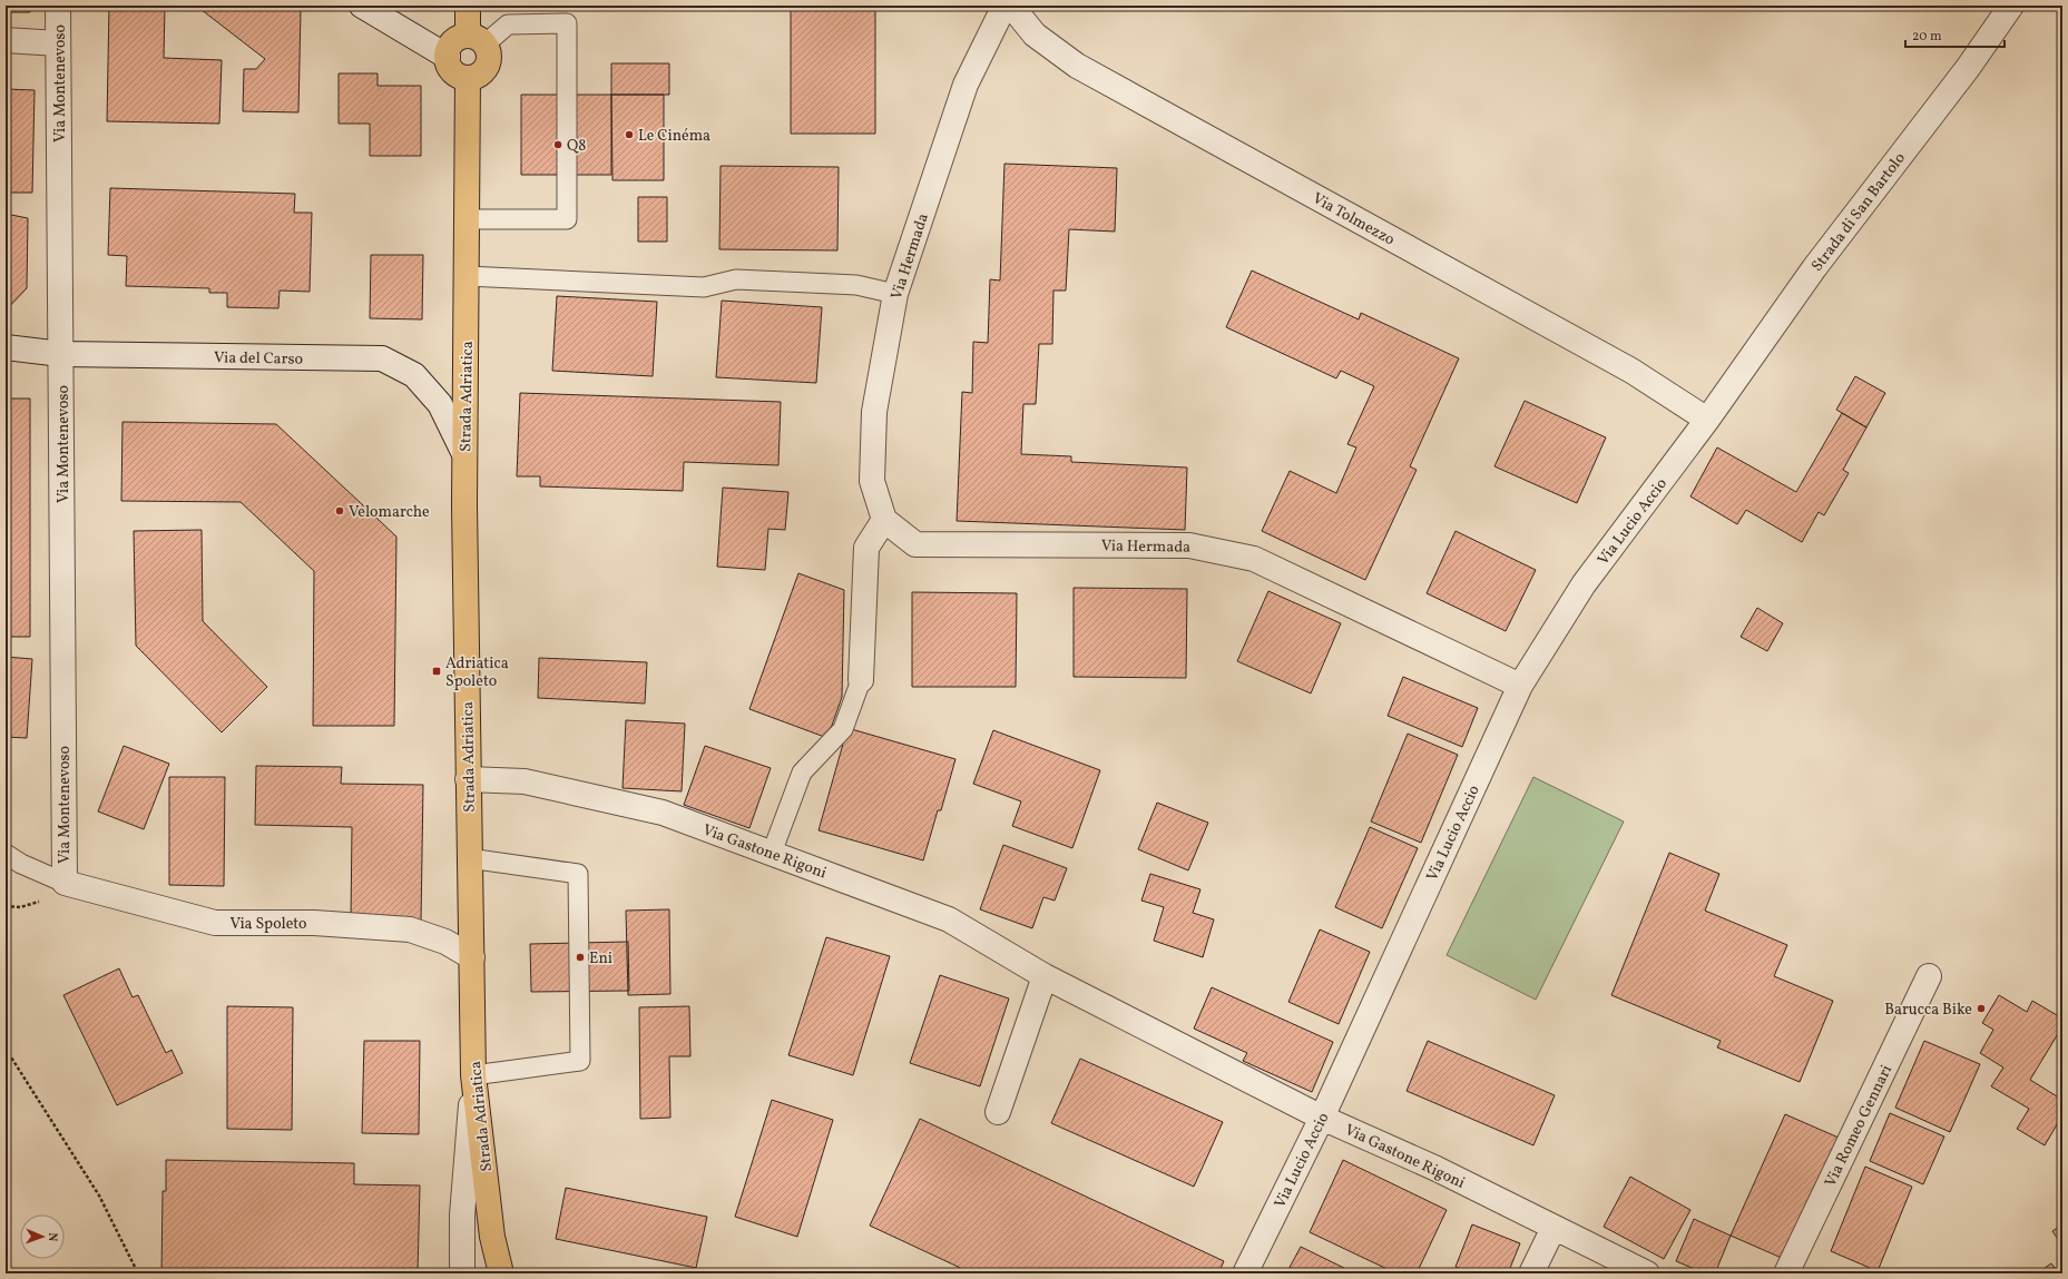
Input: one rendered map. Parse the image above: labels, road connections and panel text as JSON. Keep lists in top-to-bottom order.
{
  "streets": {
    "main road": ["Strada Adriatica"],
    "street": [
      "Via Montenevoso",
      "Strada di San Bartolo",
      "Via Tolmezzo",
      "Via Hermada",
      "Via del Carso",
      "Via Lucio Accio",
      "Via Gastone Rigoni",
      "Via Spoleto",
      "Via Romeo Gennari"
    ]
  },
  "crossings": [
    ["Via Montenevoso", "Via del Carso"],
    ["Via Montenevoso", "Via Spoleto"],
    ["Strada di San Bartolo", "Via Tolmezzo"],
    ["Strada di San Bartolo", "Via Lucio Accio"],
    ["Via Tolmezzo", "Via Lucio Accio"],
    ["Via Hermada", "Via Lucio Accio"],
    ["Via del Carso", "Strada Adriatica"],
    ["Strada Adriatica", "Via Gastone Rigoni"],
    ["Strada Adriatica", "Via Spoleto"],
    ["Via Lucio Accio", "Via Gastone Rigoni"]
  ],
  "places": {
    "other": [
      "Le Cinéma",
      "Q8",
      "Velomarche",
      "Eni",
      "Barucca Bike"
    ],
    "transit": ["Adriatica Spoleto"]
  },
  "scale_bar": "20 m",
  "north": "right"
}
